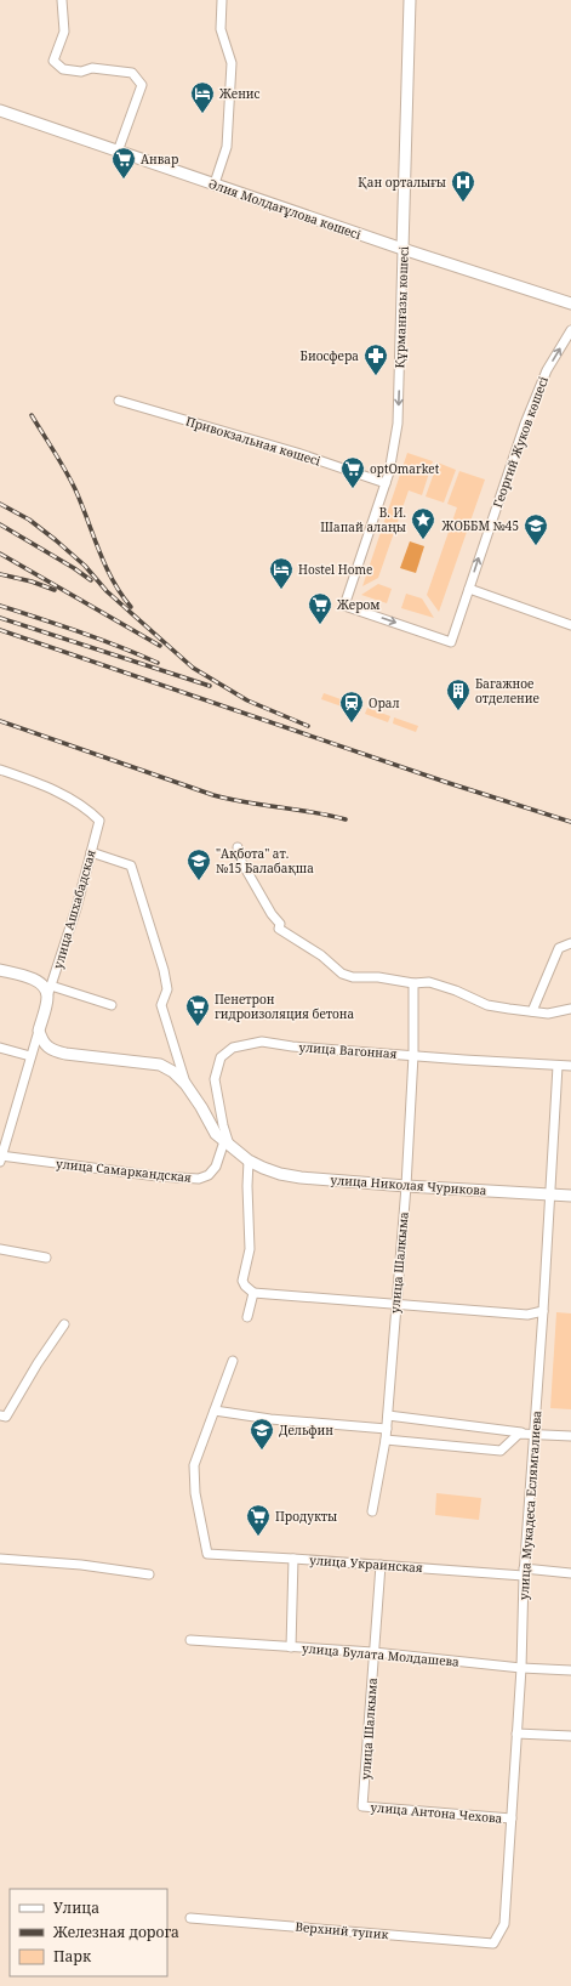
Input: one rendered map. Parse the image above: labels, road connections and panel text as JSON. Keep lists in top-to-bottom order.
{
  "streets": {
    "main road": ["Әлия Молдағұлова көшесі", "Құрманғазы көшесі", "улица Николая Чурикова"],
    "street": [
      "Привокзальная көшесі",
      "Георгий Жуков көшесі",
      "улица Ашхабадская",
      "улица Вагонная",
      "улица Самаркандская",
      "улица Шалкыма",
      "улица Мукадеса Еслямгалиева",
      "улица Украинская",
      "улица Булата Молдашева",
      "улица Антона Чехова",
      "Верхний тупик"
    ]
  },
  "crossings": [
    ["Әлия Молдағұлова көшесі", "Құрманғазы көшесі"],
    ["Құрманғазы көшесі", "Привокзальная көшесі"],
    ["Құрманғазы көшесі", "Георгий Жуков көшесі"],
    ["улица Вагонная", "улица Самаркандская"],
    ["улица Вагонная", "улица Николая Чурикова"],
    ["улица Вагонная", "улица Шалкыма"],
    ["улица Вагонная", "улица Мукадеса Еслямгалиева"],
    ["улица Самаркандская", "улица Николая Чурикова"],
    ["улица Николая Чурикова", "улица Шалкыма"],
    ["улица Николая Чурикова", "улица Мукадеса Еслямгалиева"],
    ["улица Шалкыма", "улица Украинская"],
    ["улица Шалкыма", "улица Булата Молдашева"],
    ["улица Шалкыма", "улица Антона Чехова"],
    ["улица Мукадеса Еслямгалиева", "улица Украинская"],
    ["улица Мукадеса Еслямгалиева", "улица Булата Молдашева"],
    ["улица Мукадеса Еслямгалиева", "улица Антона Чехова"],
    ["улица Мукадеса Еслямгалиева", "Верхний тупик"]
  ],
  "one_way": ["Құрманғазы көшесі", "Георгий Жуков көшесі"],
  "places": {
    "hotel": ["Женис", "Hostel Home"],
    "supermarket": [
      "Анвар",
      "optOmarket",
      "Жером",
      "Пенетрон гидроизоляция бетона",
      "Продукты"
    ],
    "hospital": ["Қан орталығы"],
    "pharmacy": ["Биосфера"],
    "place": ["В. И. Шапай алаңы"],
    "school or university": ["ЖОББМ №45", "\"Ақбота\" ат. №15 Балабақша", "Дельфин"],
    "building": ["Багажное отделение"],
    "station": ["Орал"]
  },
  "legend": ["Улица", "Железная дорога", "Парк"]
}
